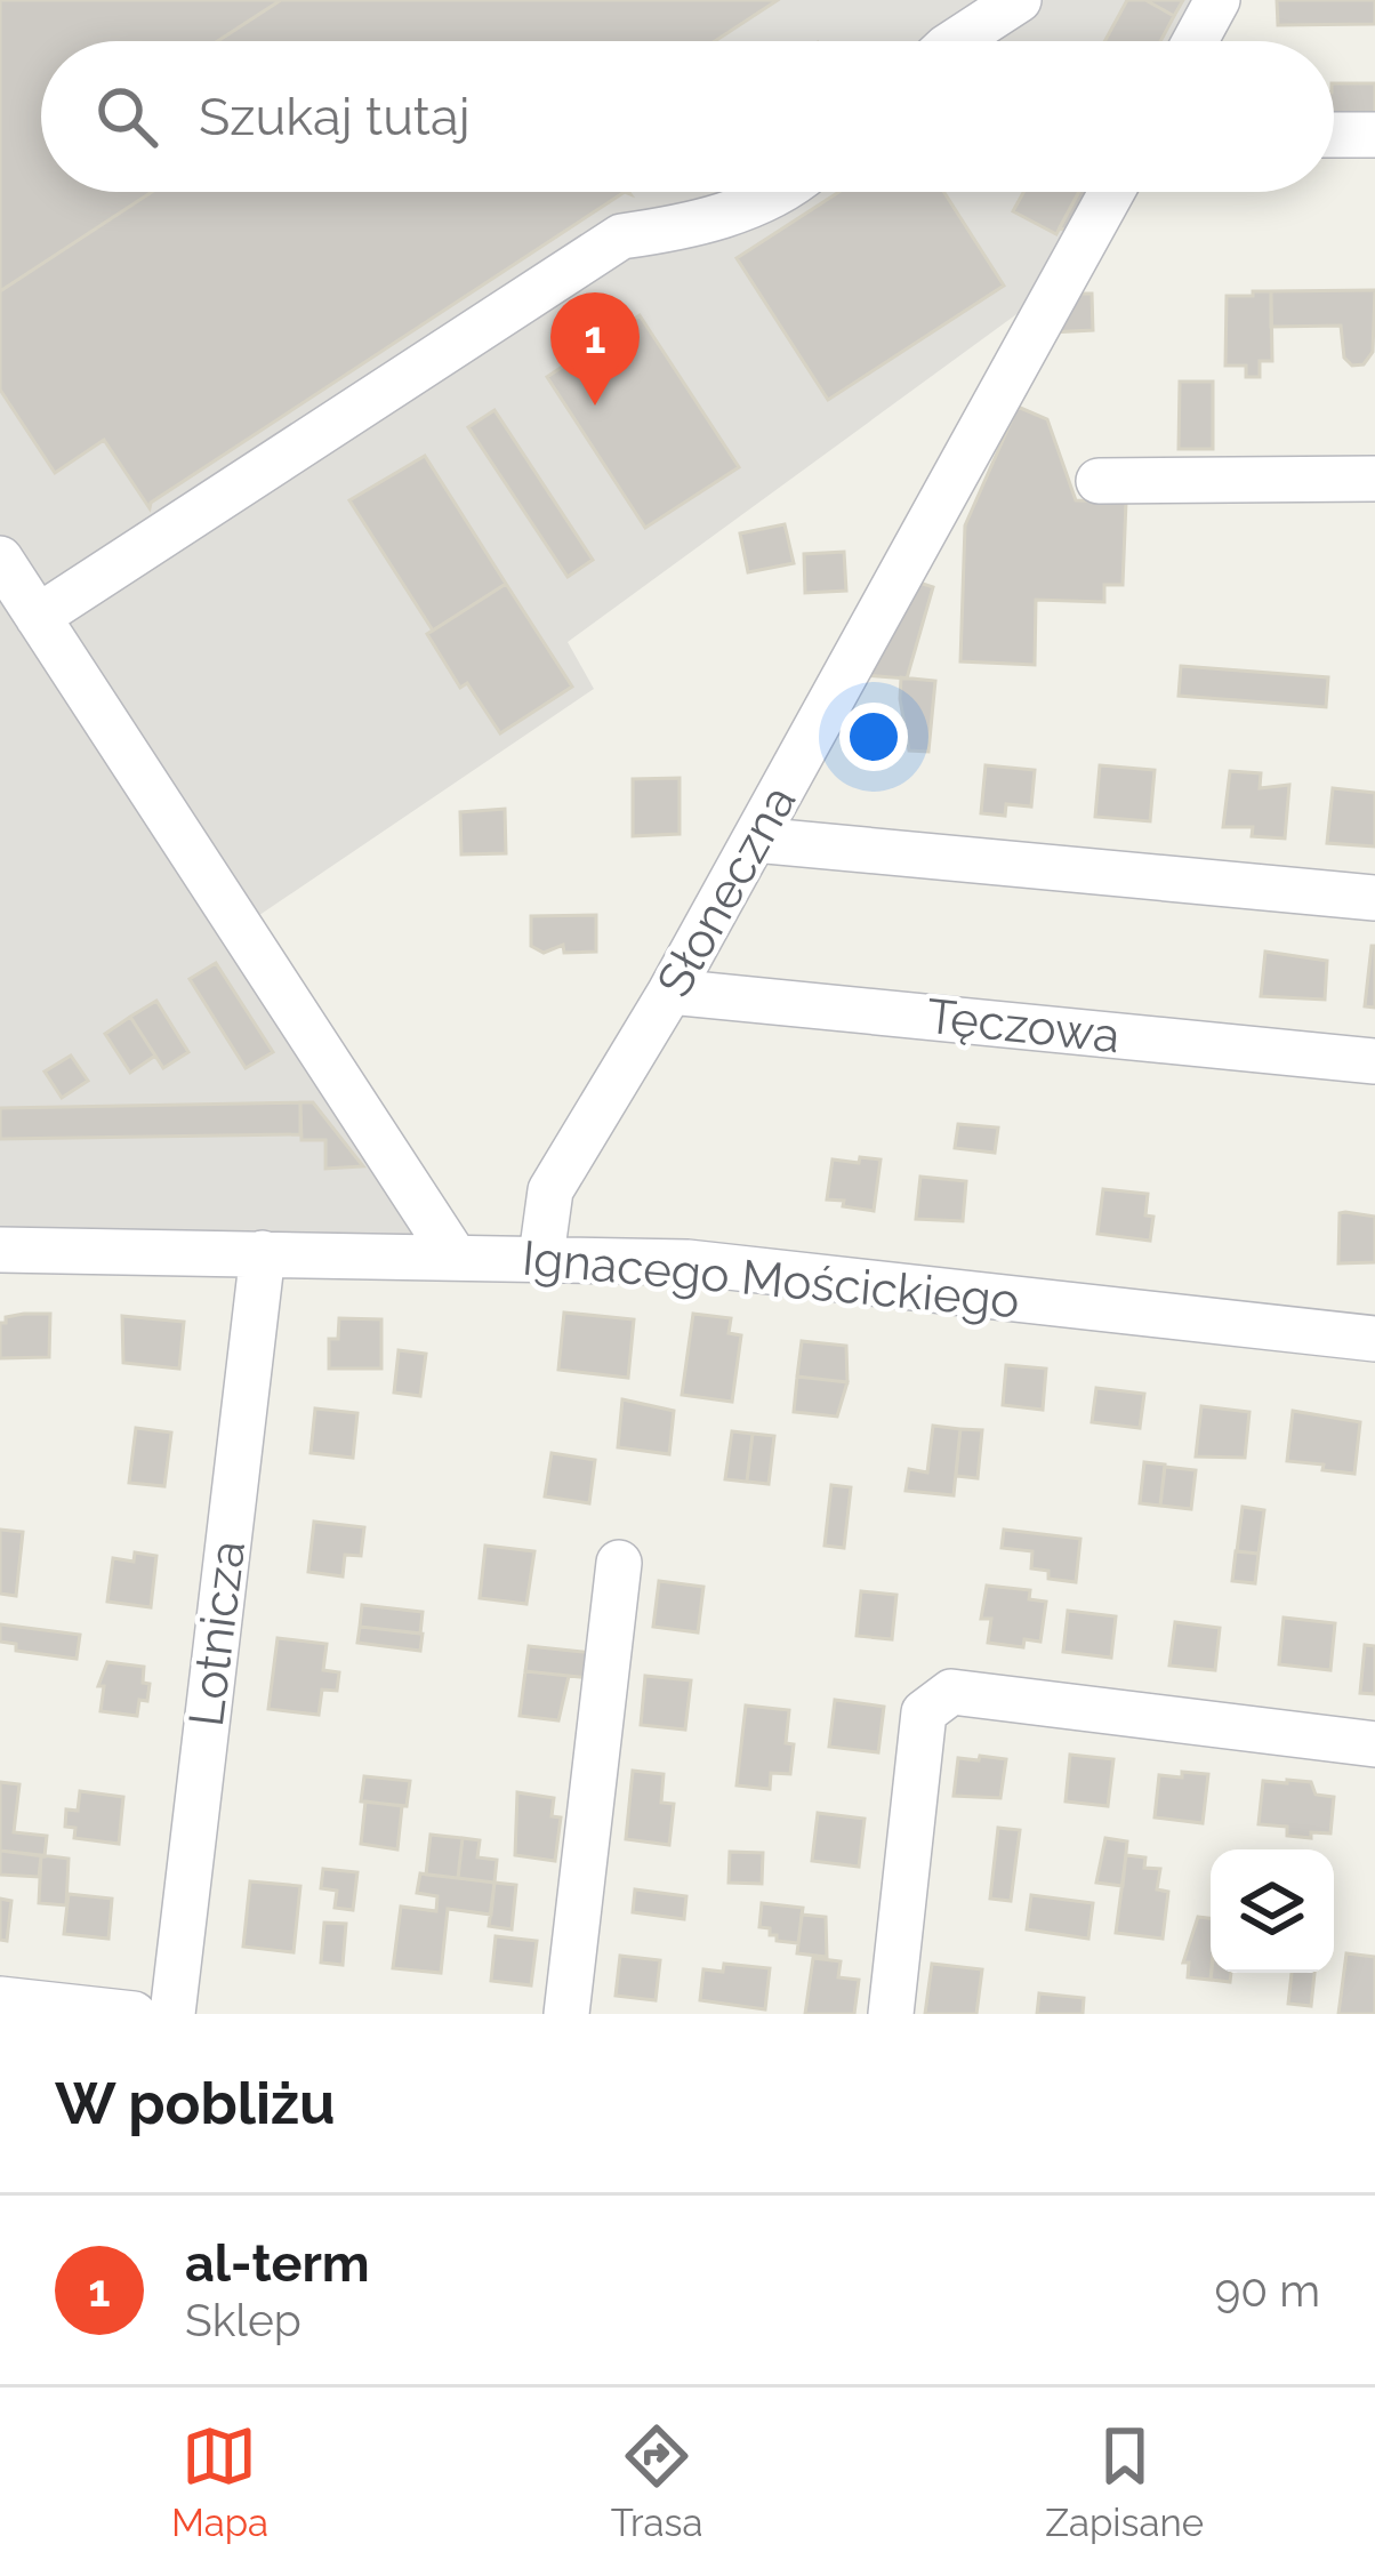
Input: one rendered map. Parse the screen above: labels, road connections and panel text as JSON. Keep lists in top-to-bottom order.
{
  "streets": {
    "street": [
      "Słoneczna",
      "Tęczowa",
      "Ignacego Mościckiego",
      "Lotnicza"
    ]
  },
  "crossings": [
    ["Słoneczna", "Tęczowa"],
    ["Słoneczna", "Ignacego Mościckiego"],
    ["Ignacego Mościckiego", "Lotnicza"]
  ],
  "page": {
    "search": "Szukaj tutaj",
    "pins": "1",
    "heading": "W pobliżu",
    "list": [
      {
        "mark": "1",
        "name": "al-term",
        "note": "Sklep",
        "value": "90 m"
      }
    ],
    "nav": ["Mapa", "Trasa", "Zapisane"]
  }
}
